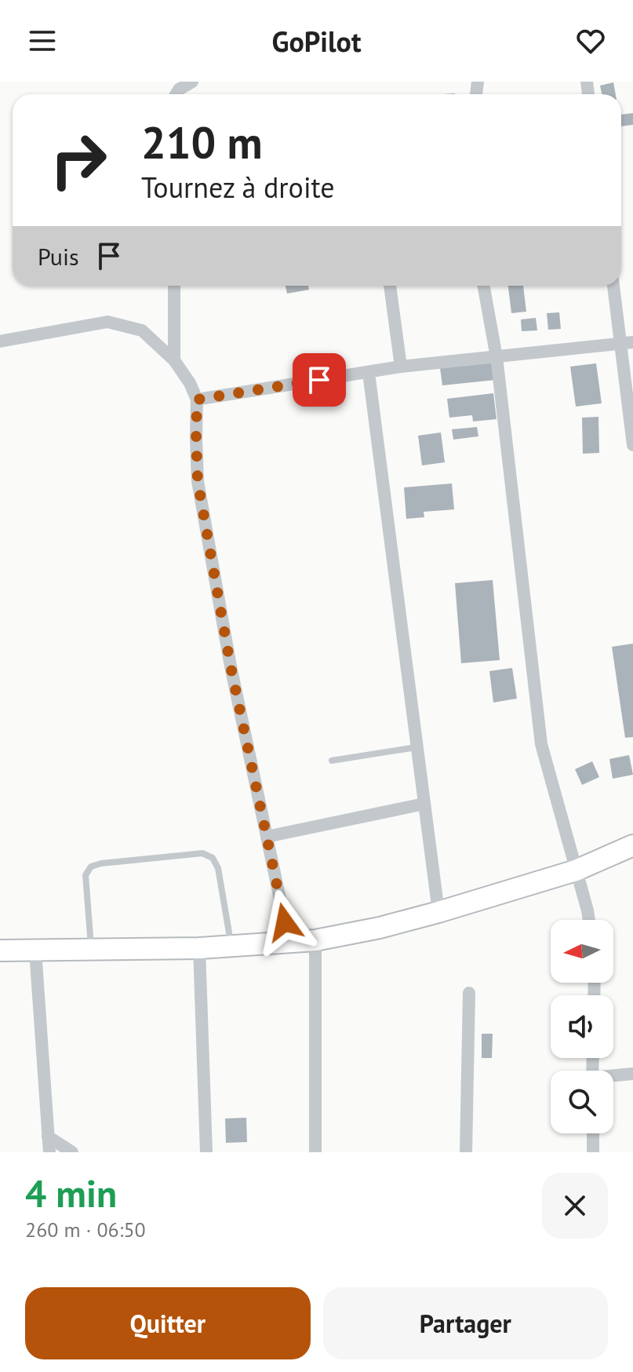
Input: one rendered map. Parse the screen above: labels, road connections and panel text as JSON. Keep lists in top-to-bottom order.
{
  "north": "left",
  "page": {
    "header": "GoPilot",
    "turn": ["210 m", "Tournez à droite"],
    "then": "Puis",
    "heading": ["4 min", "260 m · 06:50"],
    "buttons": ["Quitter", "Partager"]
  }
}
